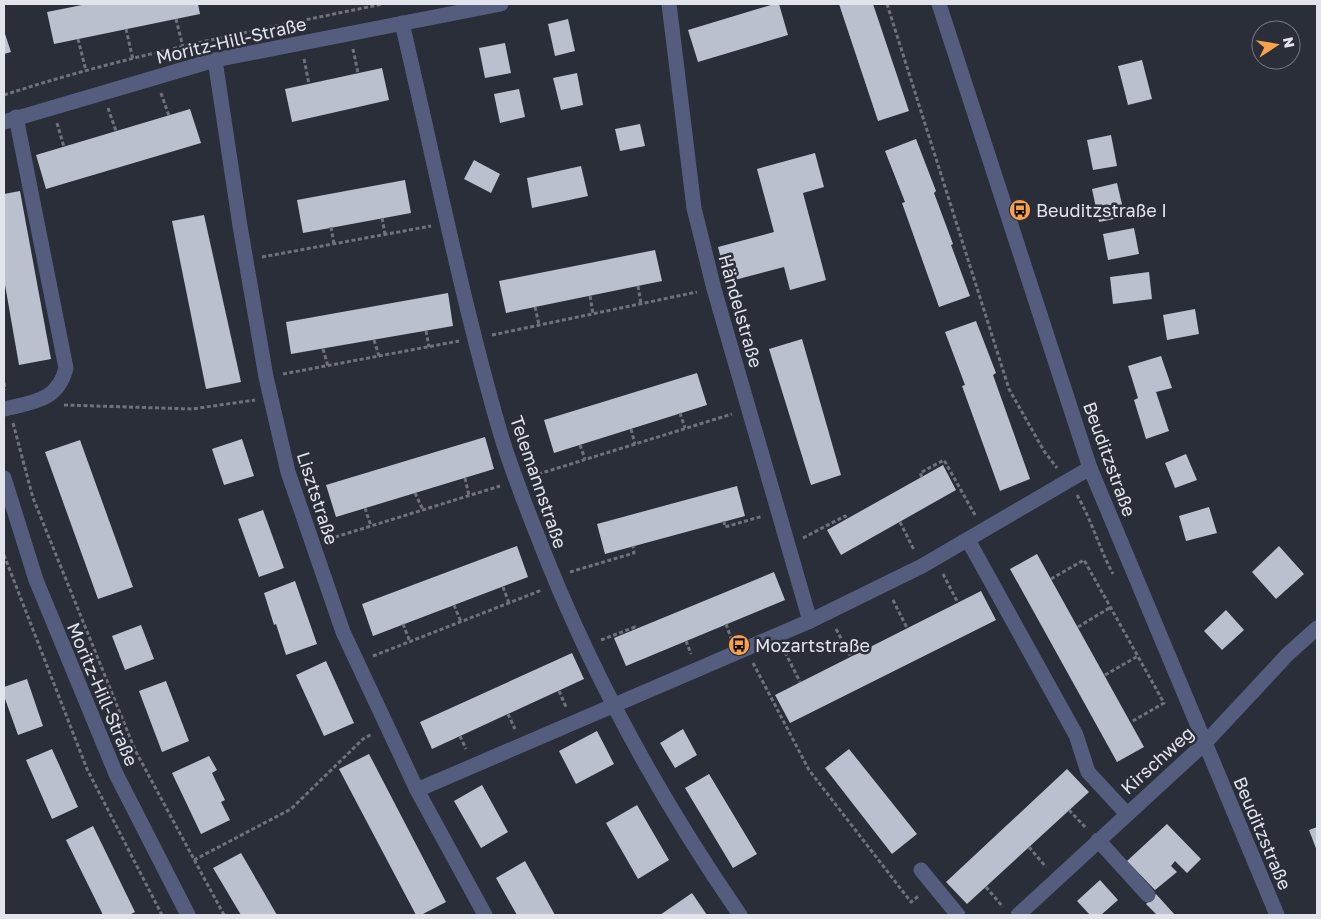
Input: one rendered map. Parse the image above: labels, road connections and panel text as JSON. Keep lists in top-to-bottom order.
{
  "streets": {
    "street": [
      "Moritz-Hill-Straße",
      "Händelstraße",
      "Beuditzstraße",
      "Telemannstraße",
      "Lisztstraße",
      "Kirschweg"
    ]
  },
  "crossings": [
    ["Moritz-Hill-Straße", "Telemannstraße"],
    ["Moritz-Hill-Straße", "Lisztstraße"],
    ["Beuditzstraße", "Kirschweg"]
  ],
  "places": {
    "bus stop": ["Beuditzstraße I", "Mozartstraße"]
  },
  "north": "right"
}
